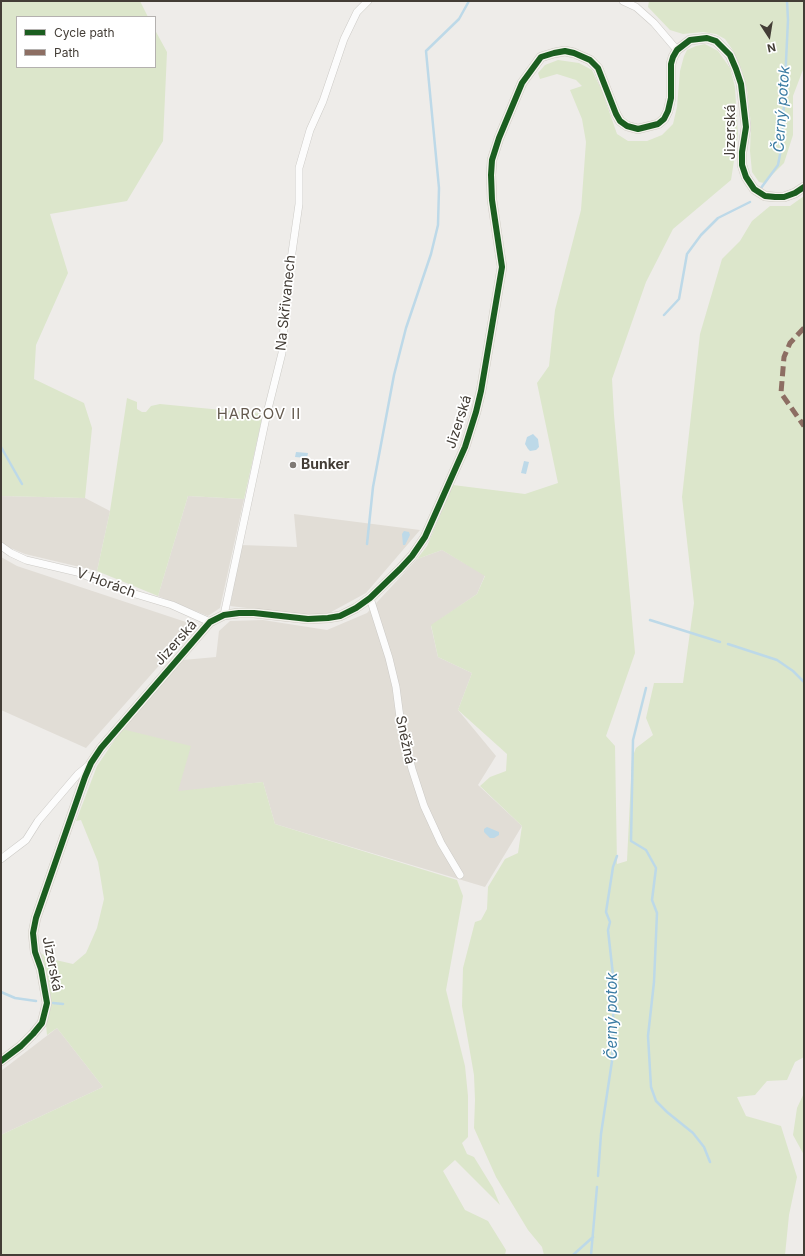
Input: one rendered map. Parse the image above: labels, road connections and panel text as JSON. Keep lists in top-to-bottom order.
{
  "streets": {
    "street": [
      "Jizerská",
      "Na Skřivanech",
      "V Horách",
      "Sněžná"
    ]
  },
  "crossings": [
    ["Jizerská", "Na Skřivanech"],
    ["Jizerská", "V Horách"],
    ["Jizerská", "Sněžná"]
  ],
  "districts": ["HARCOV II"],
  "water": ["Černý potok"],
  "places": ["Bunker"],
  "legend": ["Cycle path", "Path"],
  "north": "bottom"
}
